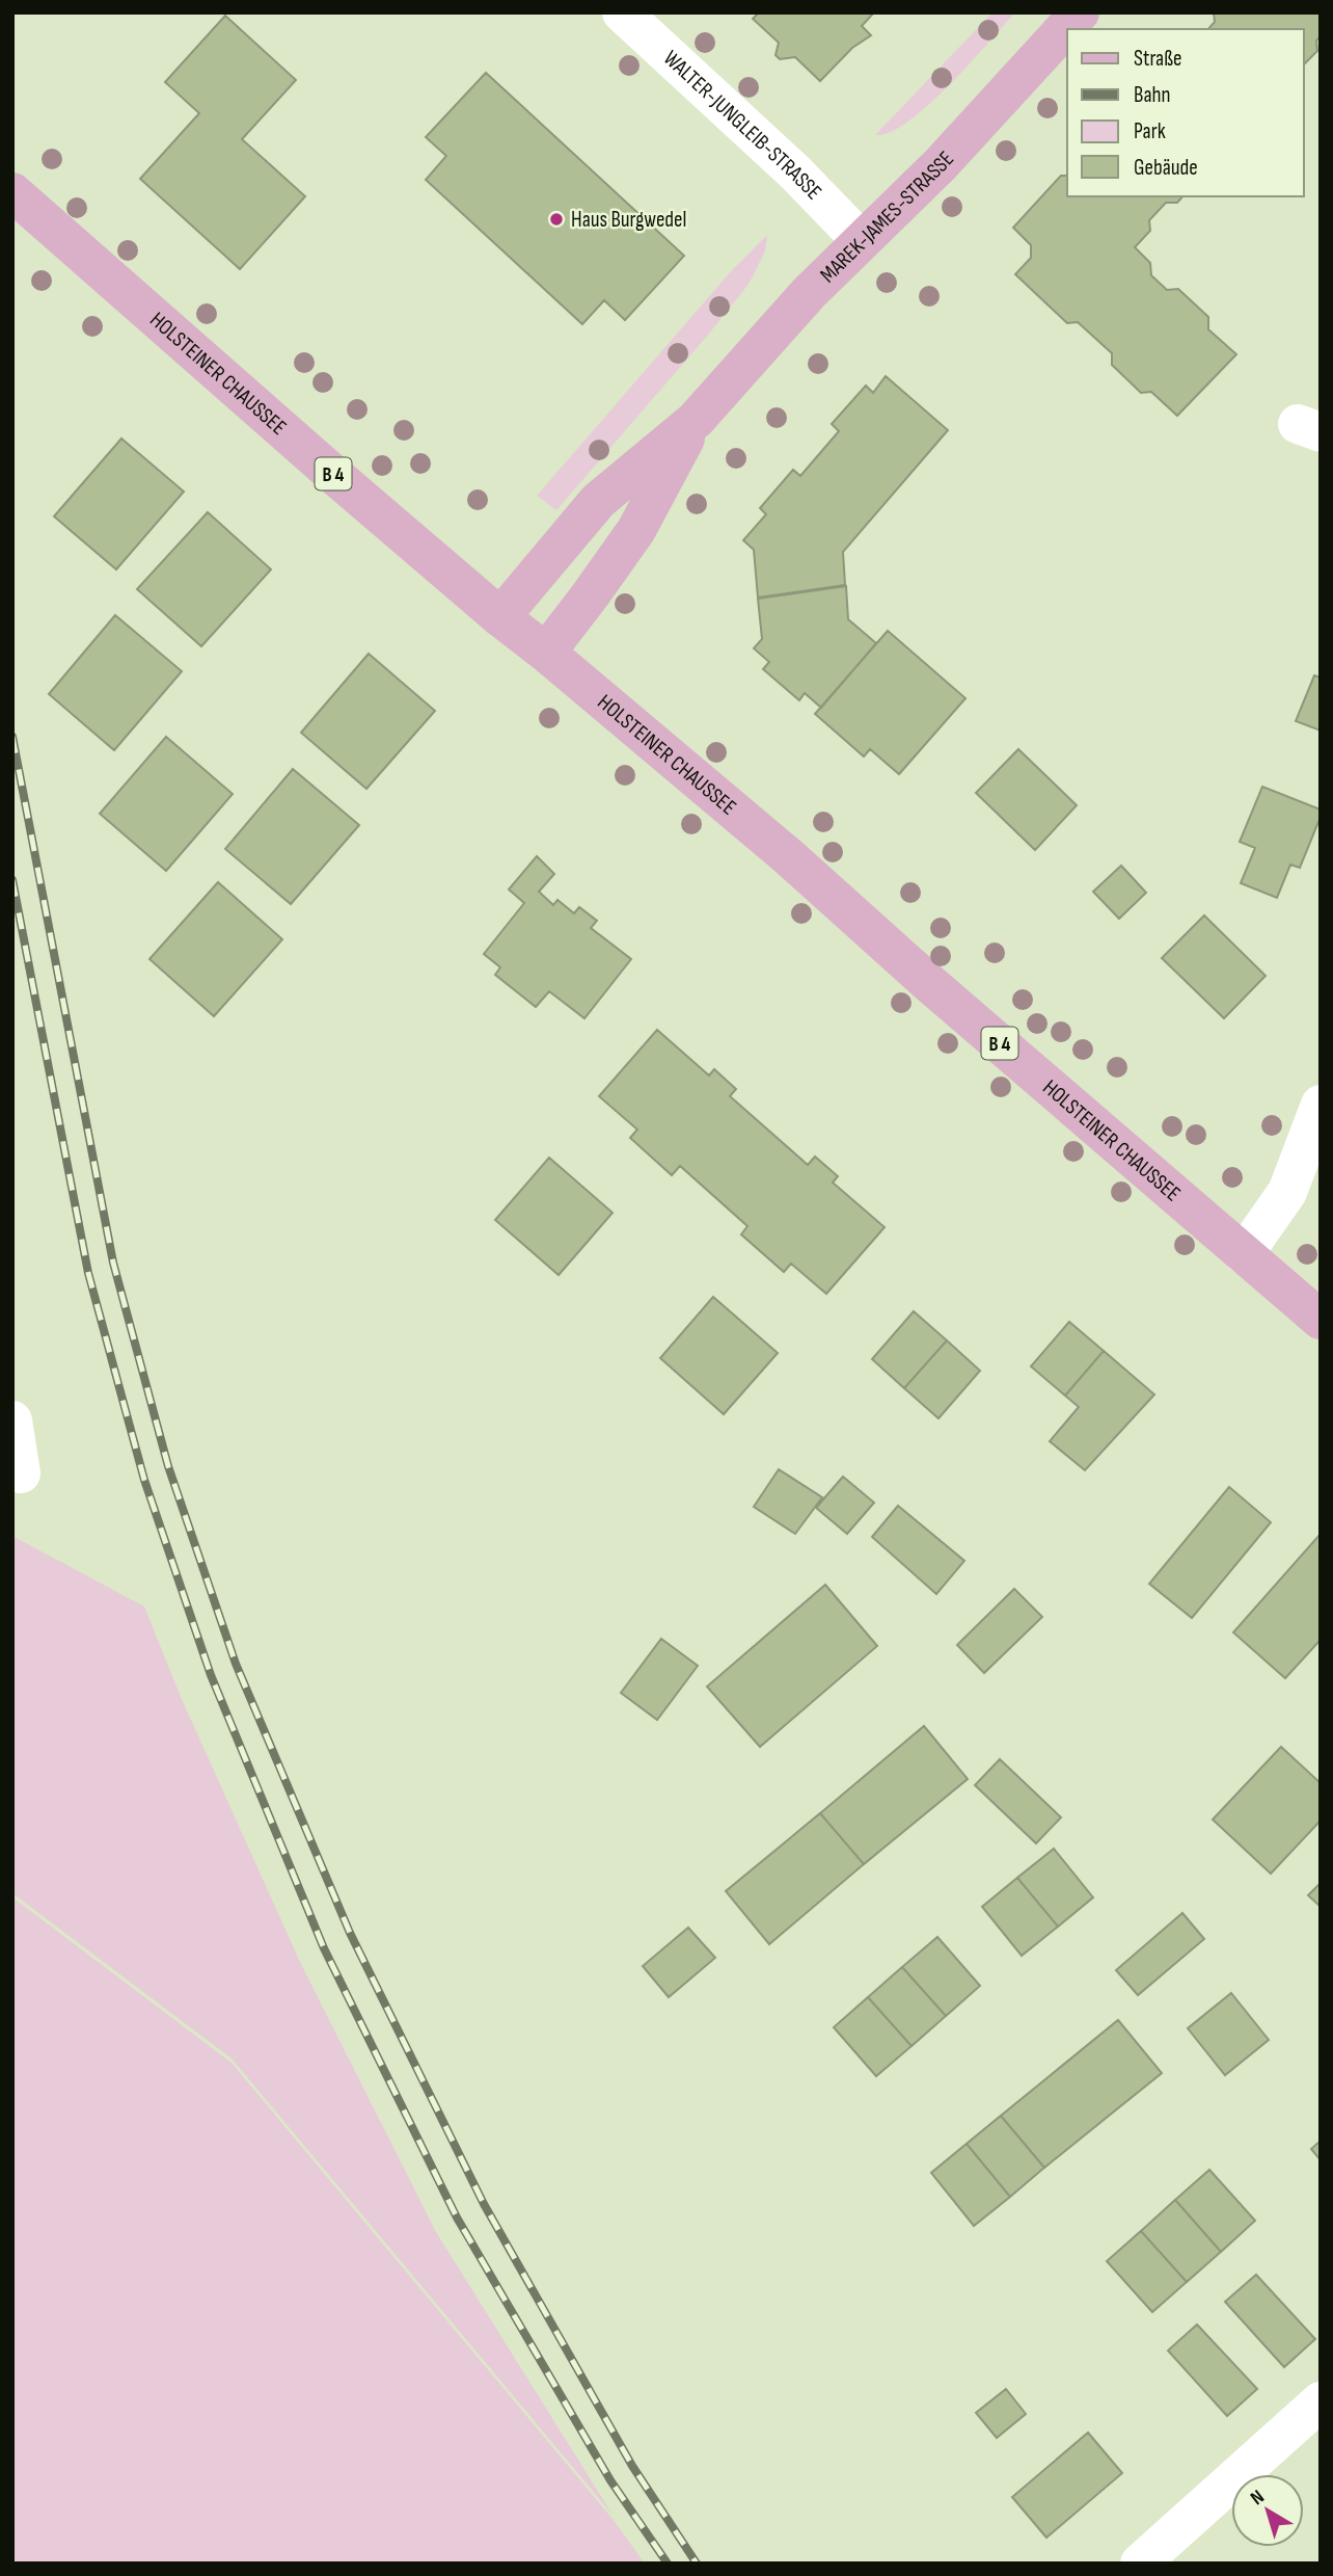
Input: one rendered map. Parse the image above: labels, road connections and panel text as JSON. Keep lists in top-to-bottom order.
{
  "streets": {
    "main road": ["MAREK-JAMES-STRASSE", "HOLSTEINER CHAUSSEE", "B 4"],
    "street": ["WALTER-JUNGLEIB-STRASSE"]
  },
  "crossings": [
    ["WALTER-JUNGLEIB-STRASSE", "MAREK-JAMES-STRASSE"],
    ["MAREK-JAMES-STRASSE", "HOLSTEINER CHAUSSEE"]
  ],
  "places": ["Haus Burgwedel"],
  "legend": [
    "Straße",
    "Bahn",
    "Park",
    "Gebäude"
  ],
  "north": "top left"
}
